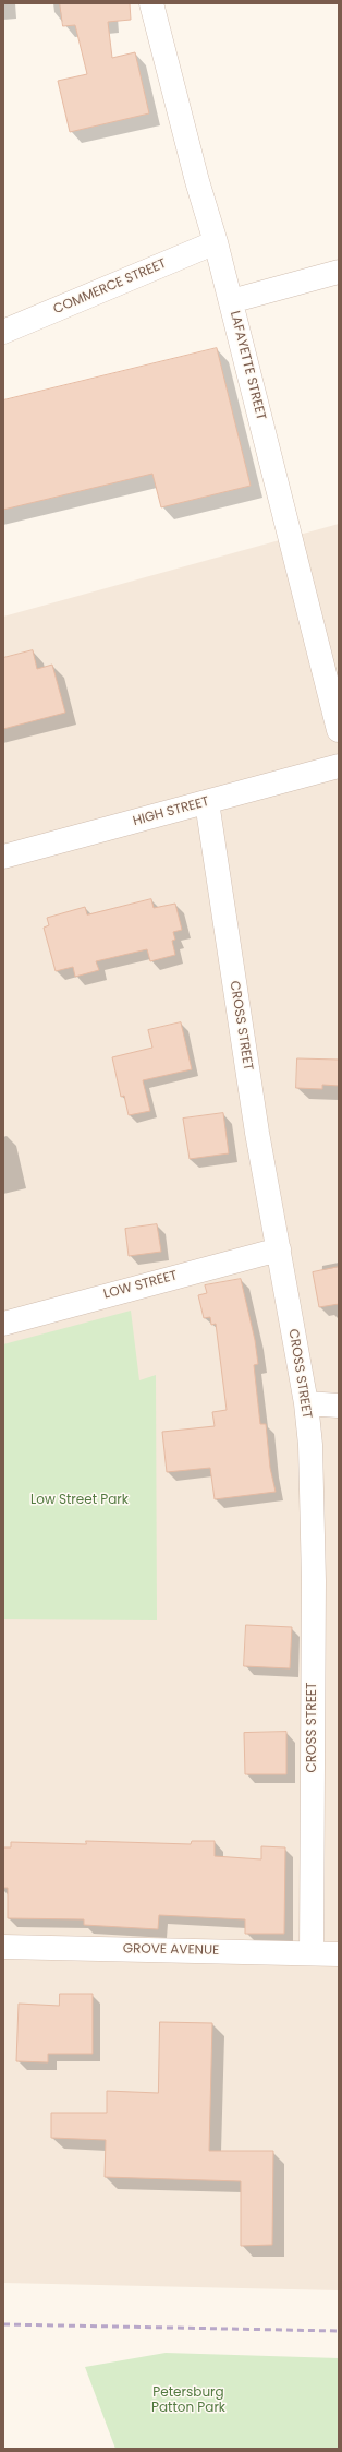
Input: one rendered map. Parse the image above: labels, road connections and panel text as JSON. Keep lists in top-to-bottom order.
{
  "streets": {
    "street": [
      "COMMERCE STREET",
      "LAFAYETTE STREET",
      "HIGH STREET",
      "CROSS STREET",
      "LOW STREET",
      "GROVE AVENUE"
    ]
  },
  "crossings": [
    ["COMMERCE STREET", "LAFAYETTE STREET"],
    ["HIGH STREET", "CROSS STREET"],
    ["CROSS STREET", "LOW STREET"],
    ["CROSS STREET", "GROVE AVENUE"]
  ],
  "parks": ["Low Street Park", "Petersburg Patton Park"]
}
